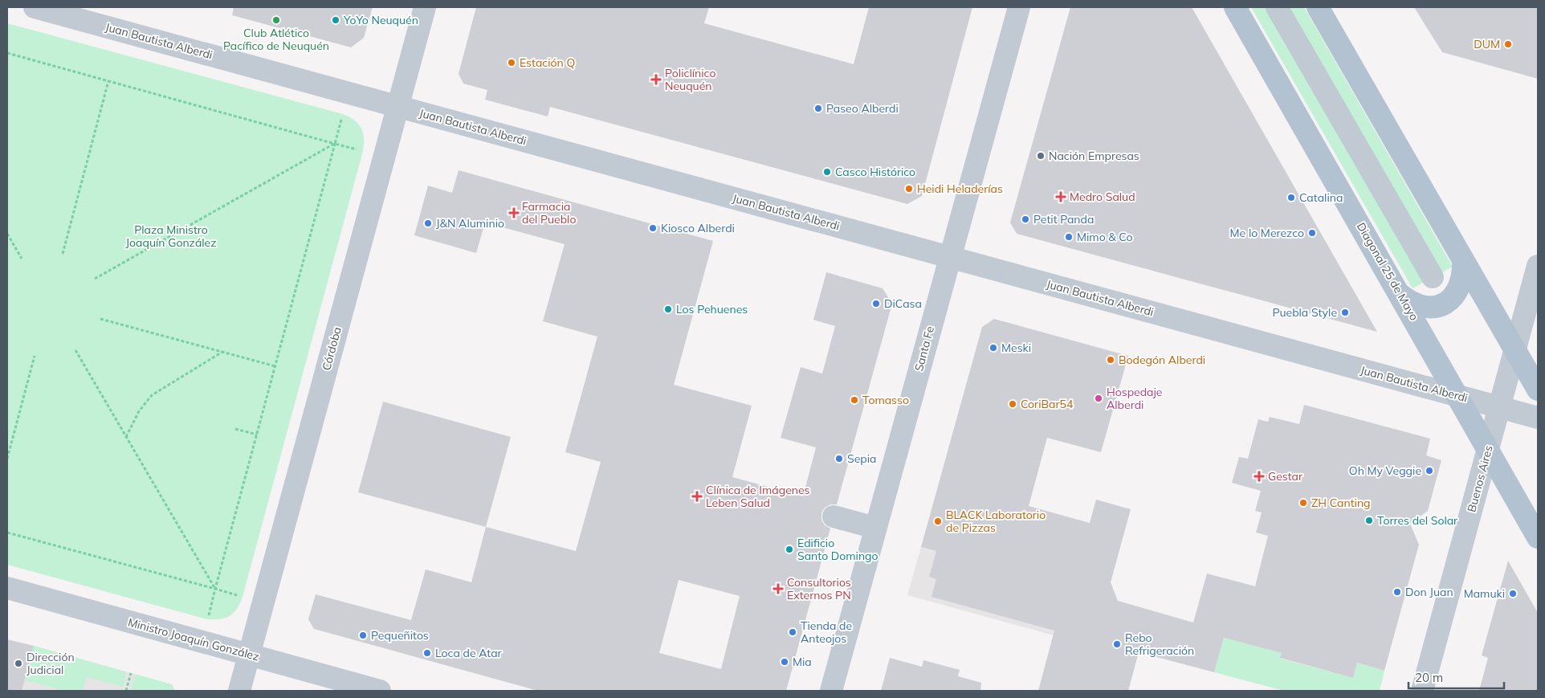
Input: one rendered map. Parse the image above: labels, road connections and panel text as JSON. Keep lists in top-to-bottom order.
{
  "streets": {
    "main road": ["Diagonal 25 de Mayo"],
    "street": [
      "Juan Bautista Alberdi",
      "Córdoba",
      "Santa Fe",
      "Buenos Aires",
      "Ministro Joaquín González"
    ]
  },
  "crossings": [
    ["Juan Bautista Alberdi", "Diagonal 25 de Mayo"],
    ["Juan Bautista Alberdi", "Córdoba"],
    ["Juan Bautista Alberdi", "Santa Fe"],
    ["Juan Bautista Alberdi", "Buenos Aires"],
    ["Diagonal 25 de Mayo", "Buenos Aires"],
    ["Córdoba", "Ministro Joaquín González"]
  ],
  "parks": ["Plaza Ministro Joaquín González"],
  "places": {
    "other": [
      "Club Atlético Pacífico de Neuquén",
      "YoYo Neuquén",
      "DUM",
      "Estación Q",
      "Paseo Alberdi",
      "Nación Empresas",
      "Casco Histórico",
      "Heidi Heladerías",
      "Catalina",
      "Petit Panda",
      "J&N Aluminio",
      "Kiosco Alberdi",
      "Me lo Merezco",
      "Mimo & Co",
      "DiCasa",
      "Los Pehuenes",
      "Puebla Style",
      "Meski",
      "Bodegón Alberdi",
      "Hospedaje Alberdi",
      "Tomasso",
      "CoriBar54",
      "Sepia",
      "Oh My Veggie",
      "ZH Canting",
      "Torres del Solar",
      "BLACK Laboratorio de Pizzas",
      "Edificio Santo Domingo",
      "Don Juan",
      "Mamuki",
      "Tienda de Anteojos",
      "Pequeñitos",
      "Rebo Refrigeración",
      "Loca de Atar",
      "Mia",
      "Dirección Judicial"
    ],
    "health": [
      "Policlínico Neuquén",
      "Medro Salud",
      "Farmacia del Pueblo",
      "Gestar",
      "Clínica de Imágenes Leben Salud",
      "Consultorios Externos PN"
    ]
  },
  "scale_bar": "20 m"
}
